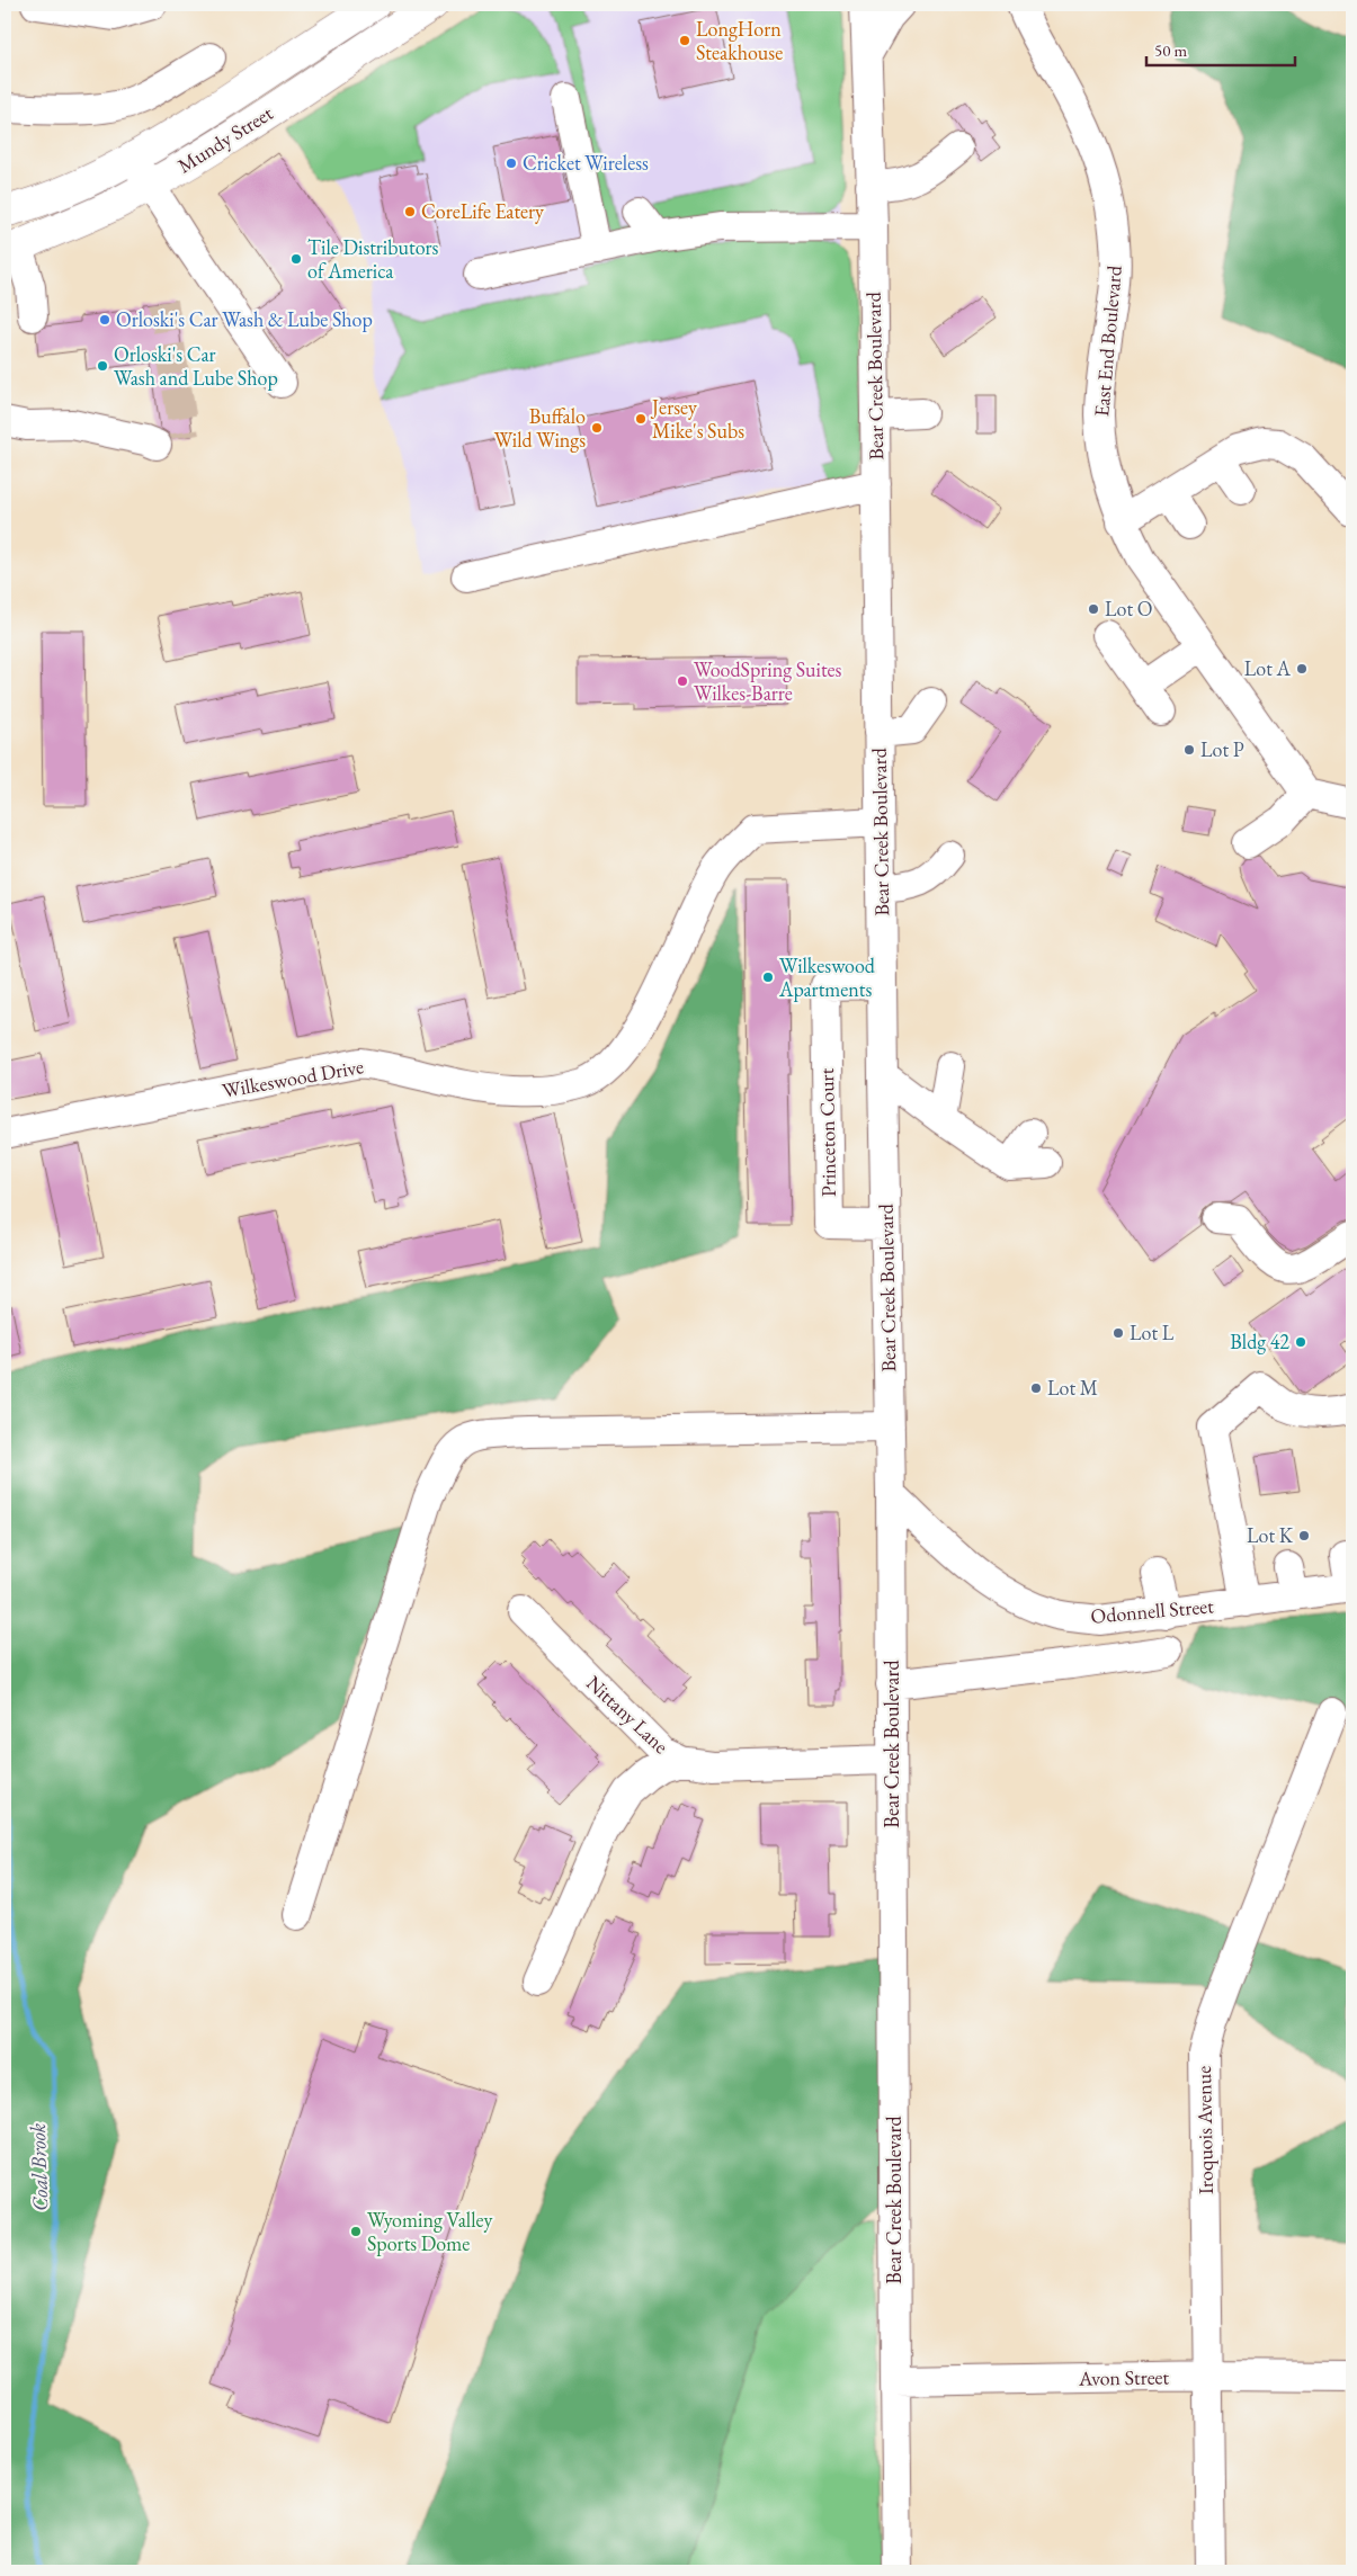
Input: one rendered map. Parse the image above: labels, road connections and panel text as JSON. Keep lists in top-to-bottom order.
{
  "streets": {
    "main road": ["Mundy Street"],
    "street": [
      "East End Boulevard",
      "Bear Creek Boulevard",
      "Wilkeswood Drive",
      "Princeton Court",
      "Odonnell Street",
      "Nittany Lane",
      "Iroquois Avenue",
      "Avon Street"
    ]
  },
  "crossings": [
    ["Bear Creek Boulevard", "Wilkeswood Drive"],
    ["Bear Creek Boulevard", "Princeton Court"],
    ["Bear Creek Boulevard", "Odonnell Street"],
    ["Bear Creek Boulevard", "Nittany Lane"],
    ["Bear Creek Boulevard", "Avon Street"],
    ["Iroquois Avenue", "Avon Street"]
  ],
  "water": ["Coal Brook"],
  "places": [
    "LongHorn Steakhouse",
    "Cricket Wireless",
    "CoreLife Eatery",
    "Tile Distributors of America",
    "Orloski's Car Wash & Lube Shop",
    "Orloski's Car Wash and Lube Shop",
    "Jersey Mike's Subs",
    "Buffalo Wild Wings",
    "Lot O",
    "Lot A",
    "WoodSpring Suites Wilkes-Barre",
    "Lot P",
    "Wilkeswood Apartments",
    "Lot L",
    "Bldg 42",
    "Lot M",
    "Lot K",
    "Wyoming Valley Sports Dome"
  ],
  "scale_bar": "50 m"
}
